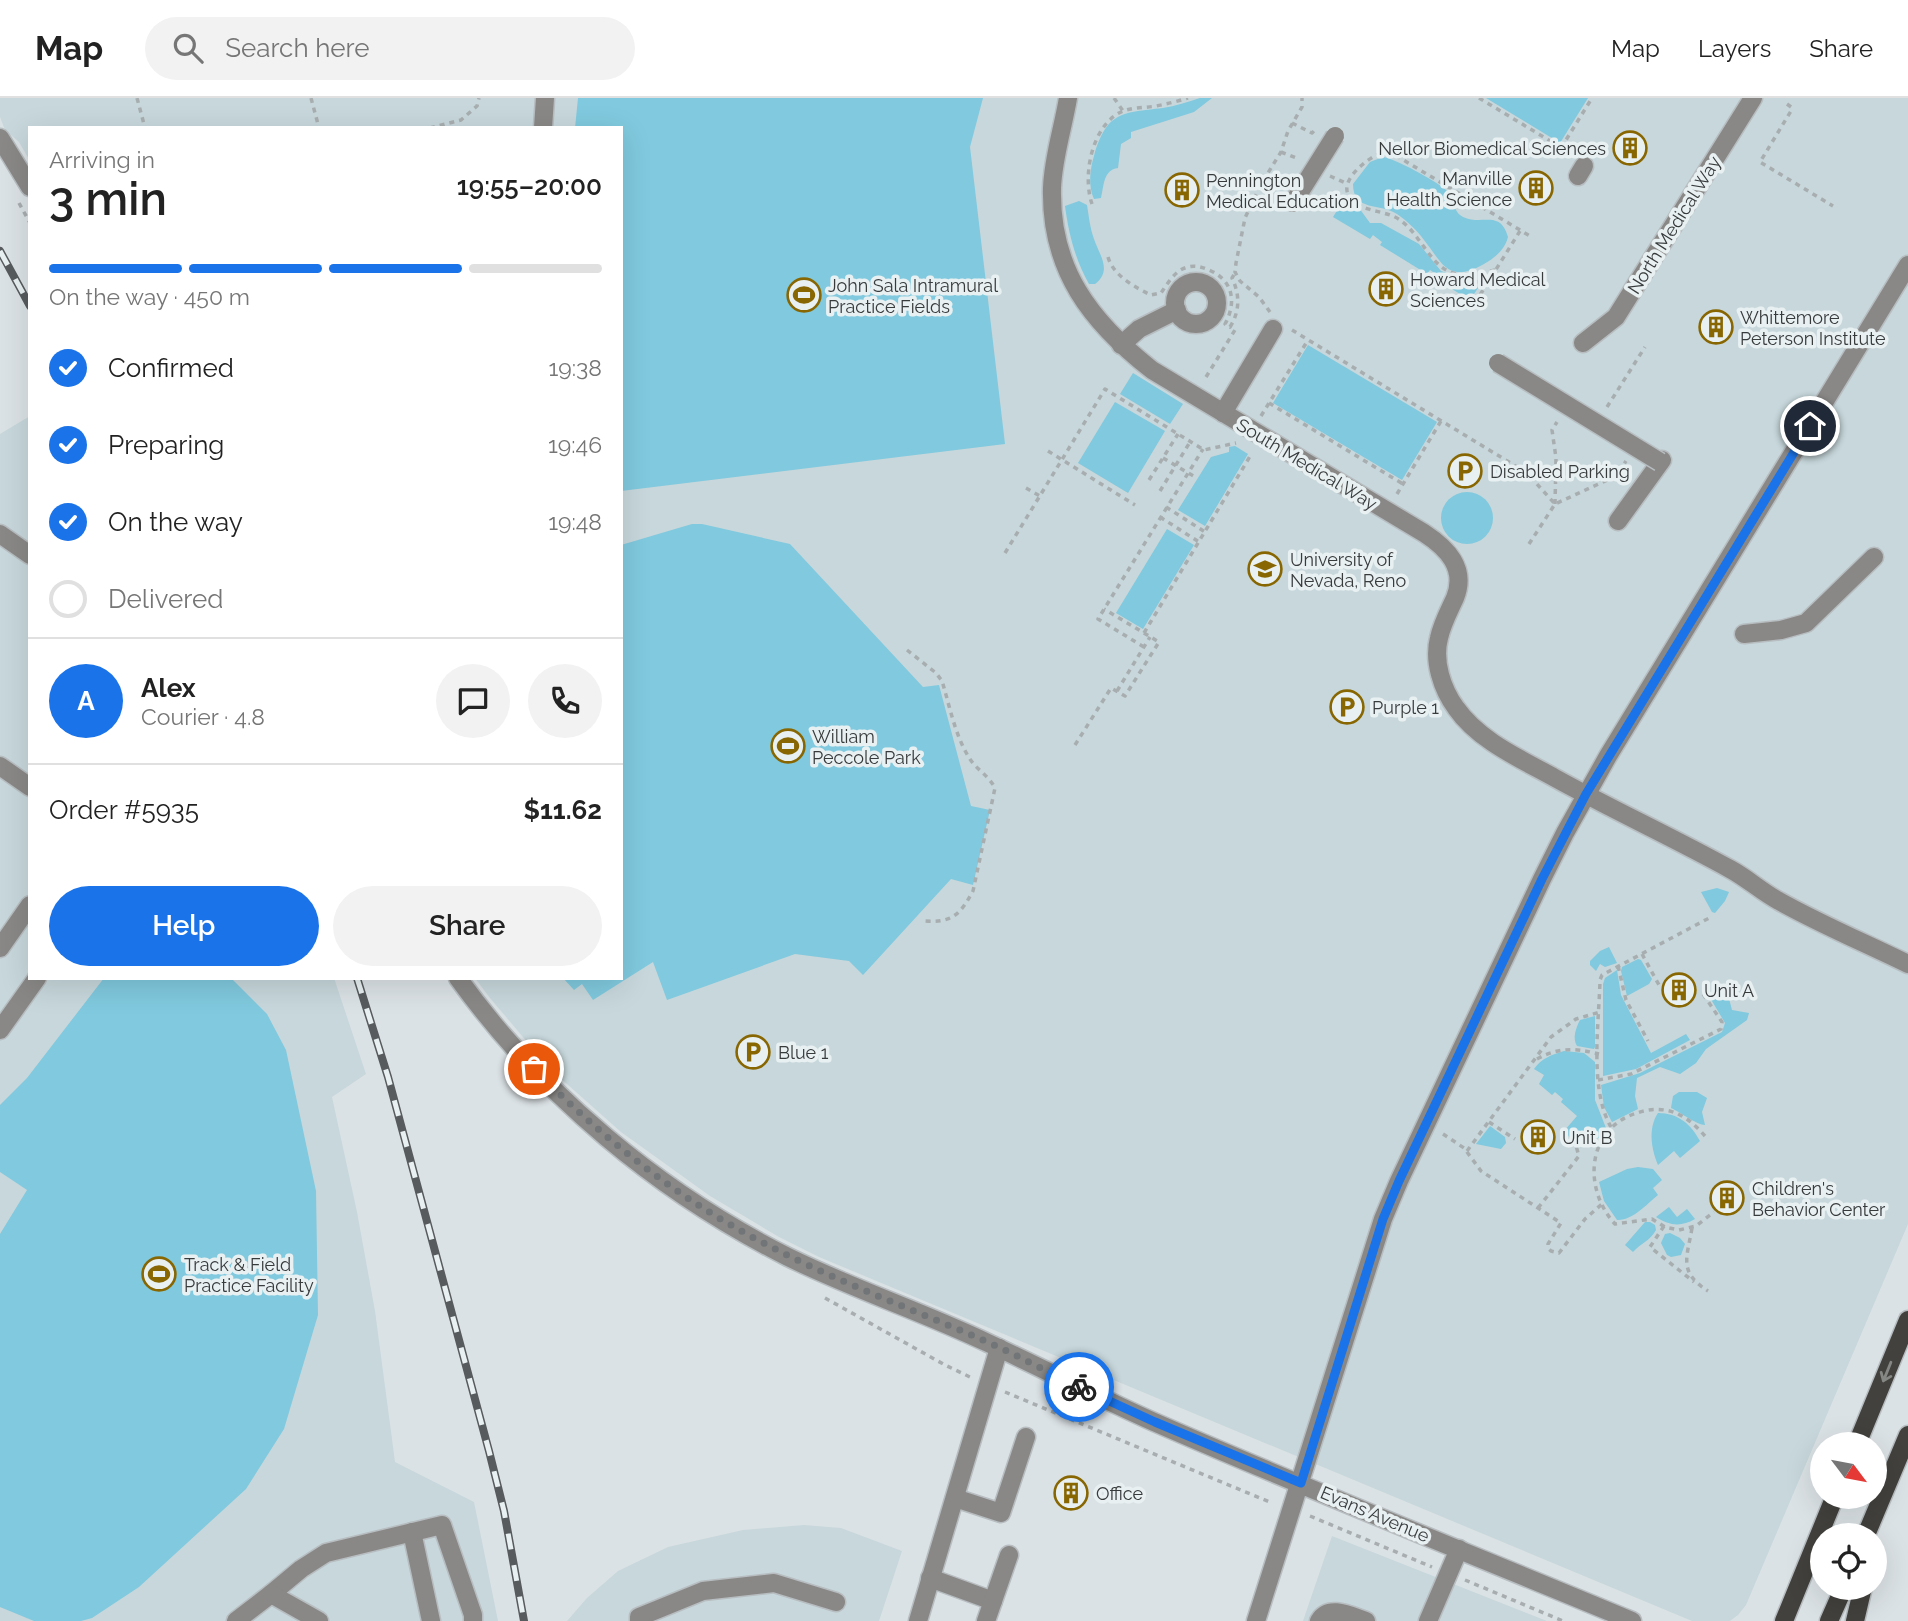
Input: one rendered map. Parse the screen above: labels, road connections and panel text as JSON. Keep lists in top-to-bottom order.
{
  "streets": {
    "street": ["North Medical Way", "South Medical Way", "Evans Avenue"]
  },
  "places": {
    "building": [
      "Nellor Biomedical Sciences",
      "Manville Health Science",
      "Pennington Medical Education",
      "Howard Medical Sciences",
      "Whittemore Peterson Institute",
      "Unit A",
      "Unit B",
      "Children's Behavior Center",
      "Office"
    ],
    "sports": ["John Sala Intramural Practice Fields", "William Peccole Park", "Track & Field Practice Facility"],
    "parking": ["Disabled Parking", "Purple 1", "Blue 1"],
    "school or university": ["University of Nevada, Reno"]
  },
  "north": "bottom right",
  "page": {
    "header": "Map",
    "search": "Search here",
    "nav": ["Map", "Layers", "Share"],
    "heading": ["3 min", "Arriving in", "19:55–20:00"],
    "panel": [
      "Alex",
      "Courier · 4.8",
      "Order #5935",
      "$11.62"
    ],
    "bar": "On the way · 450 m",
    "list": [
      ["Confirmed", "19:38"],
      ["Preparing", "19:46"],
      ["On the way", "19:48"],
      "Delivered"
    ],
    "round": "A",
    "buttons": ["Help", "Share"]
  }
}
